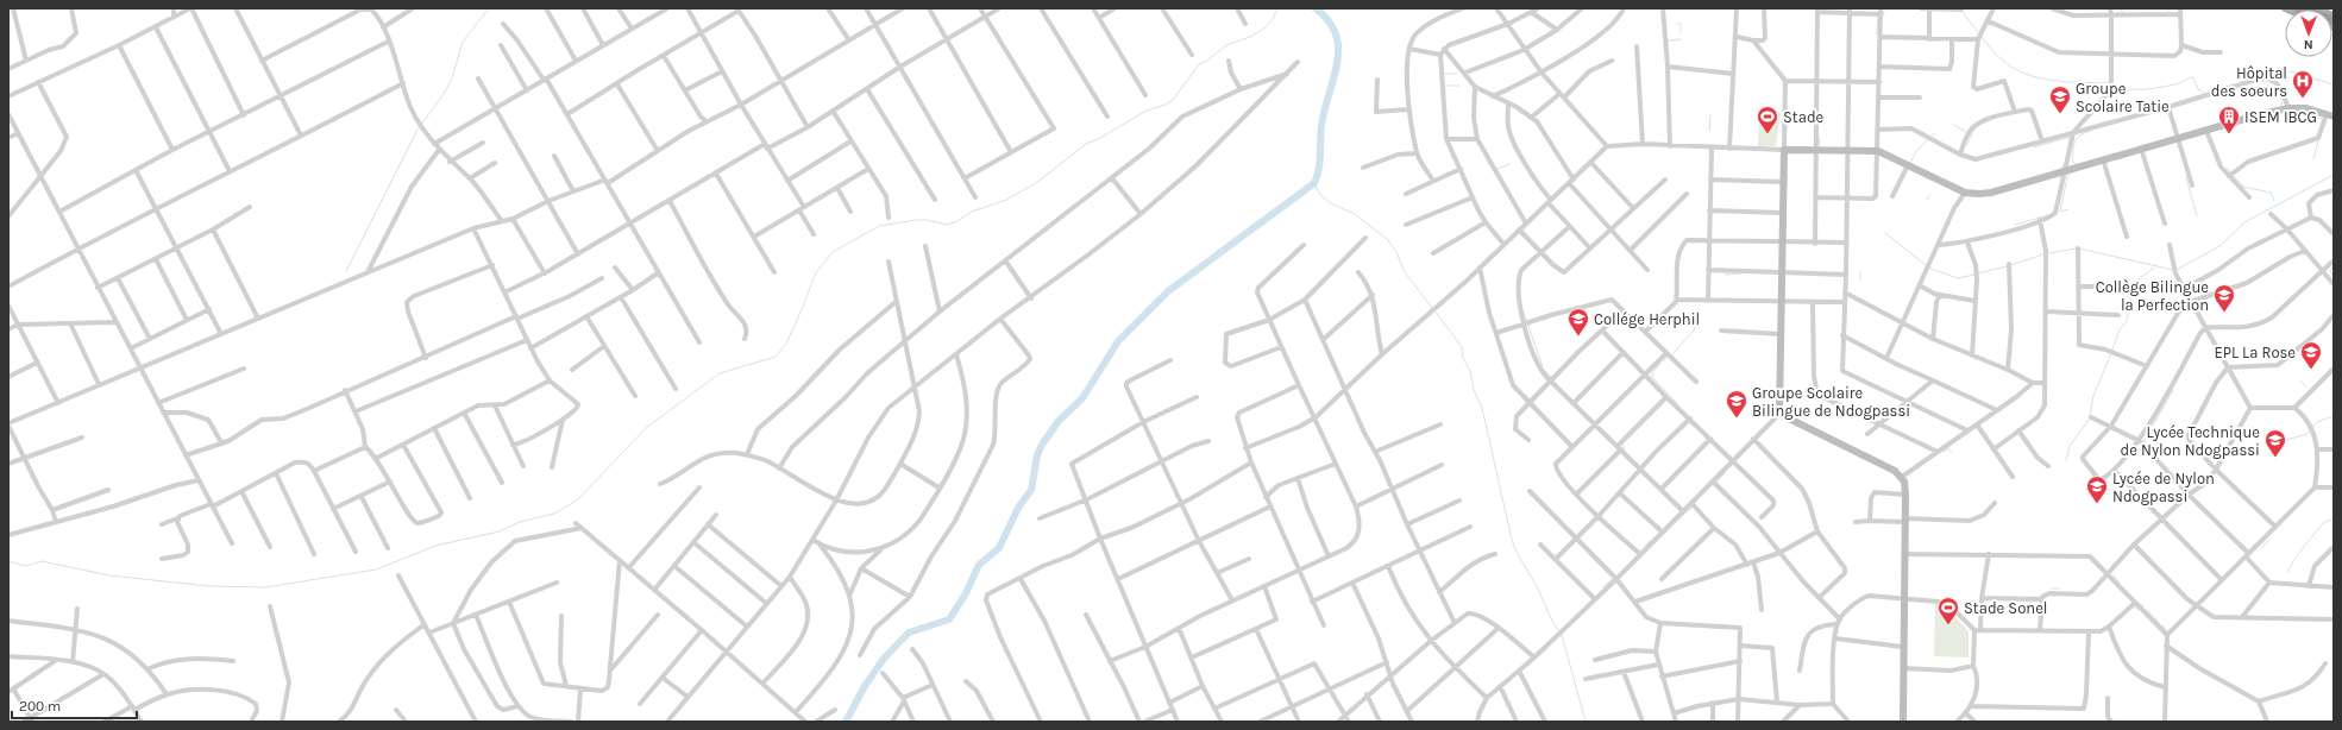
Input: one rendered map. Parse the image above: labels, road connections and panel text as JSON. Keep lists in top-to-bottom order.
{
  "places": {
    "hospital": ["Hôpital des soeurs"],
    "school or university": [
      "Groupe Scolaire Tatie",
      "Collège Bilingue la Perfection",
      "Collége Herphil",
      "EPL La Rose",
      "Groupe Scolaire Bilingue de Ndogpassi",
      "Lycée Technique de Nylon Ndogpassi",
      "Lycée de Nylon Ndogpassi"
    ],
    "sports": ["Stade", "Stade Sonel"],
    "building": ["ISEM IBCG"]
  },
  "scale_bar": "200 m",
  "north": "bottom"
}
